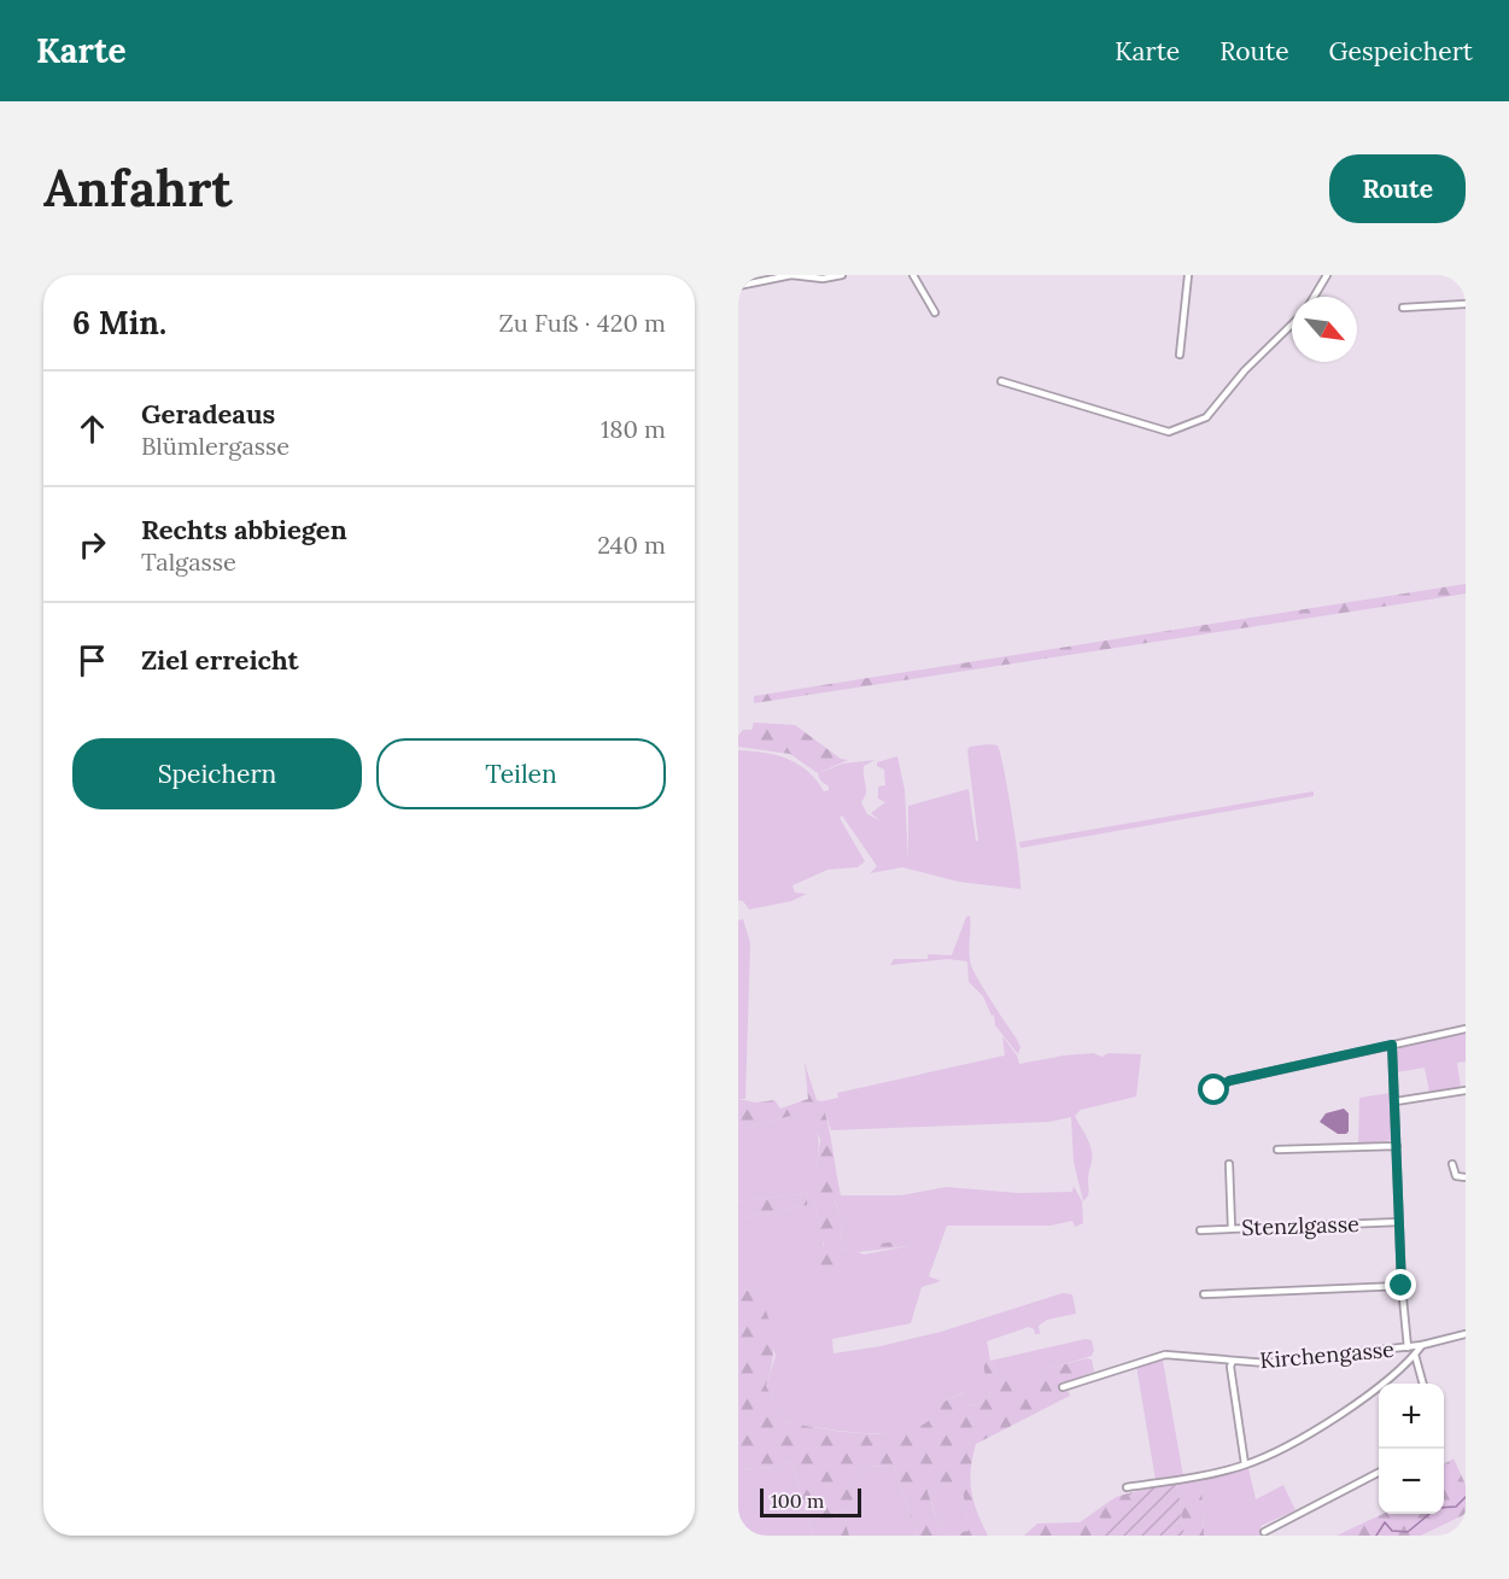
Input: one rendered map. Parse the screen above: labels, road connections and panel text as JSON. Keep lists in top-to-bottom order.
{
  "streets": {
    "street": ["Stenzlgasse", "Kirchengasse"]
  },
  "scale_bar": "100 m",
  "north": "bottom right",
  "page": {
    "header": "Karte",
    "nav": ["Karte", "Route", "Gespeichert"],
    "buttons": [
      "Route",
      ["Speichern", "Teilen"]
    ],
    "title": "Anfahrt",
    "heading": ["6 Min.", "Zu Fuß · 420 m"],
    "list": [
      ["Geradeaus", "Blümlergasse", "180 m"],
      ["Rechts abbiegen", "Talgasse", "240 m"],
      "Ziel erreicht"
    ],
    "map_buttons": ["+", "−"],
    "scale": "100 m"
  }
}
